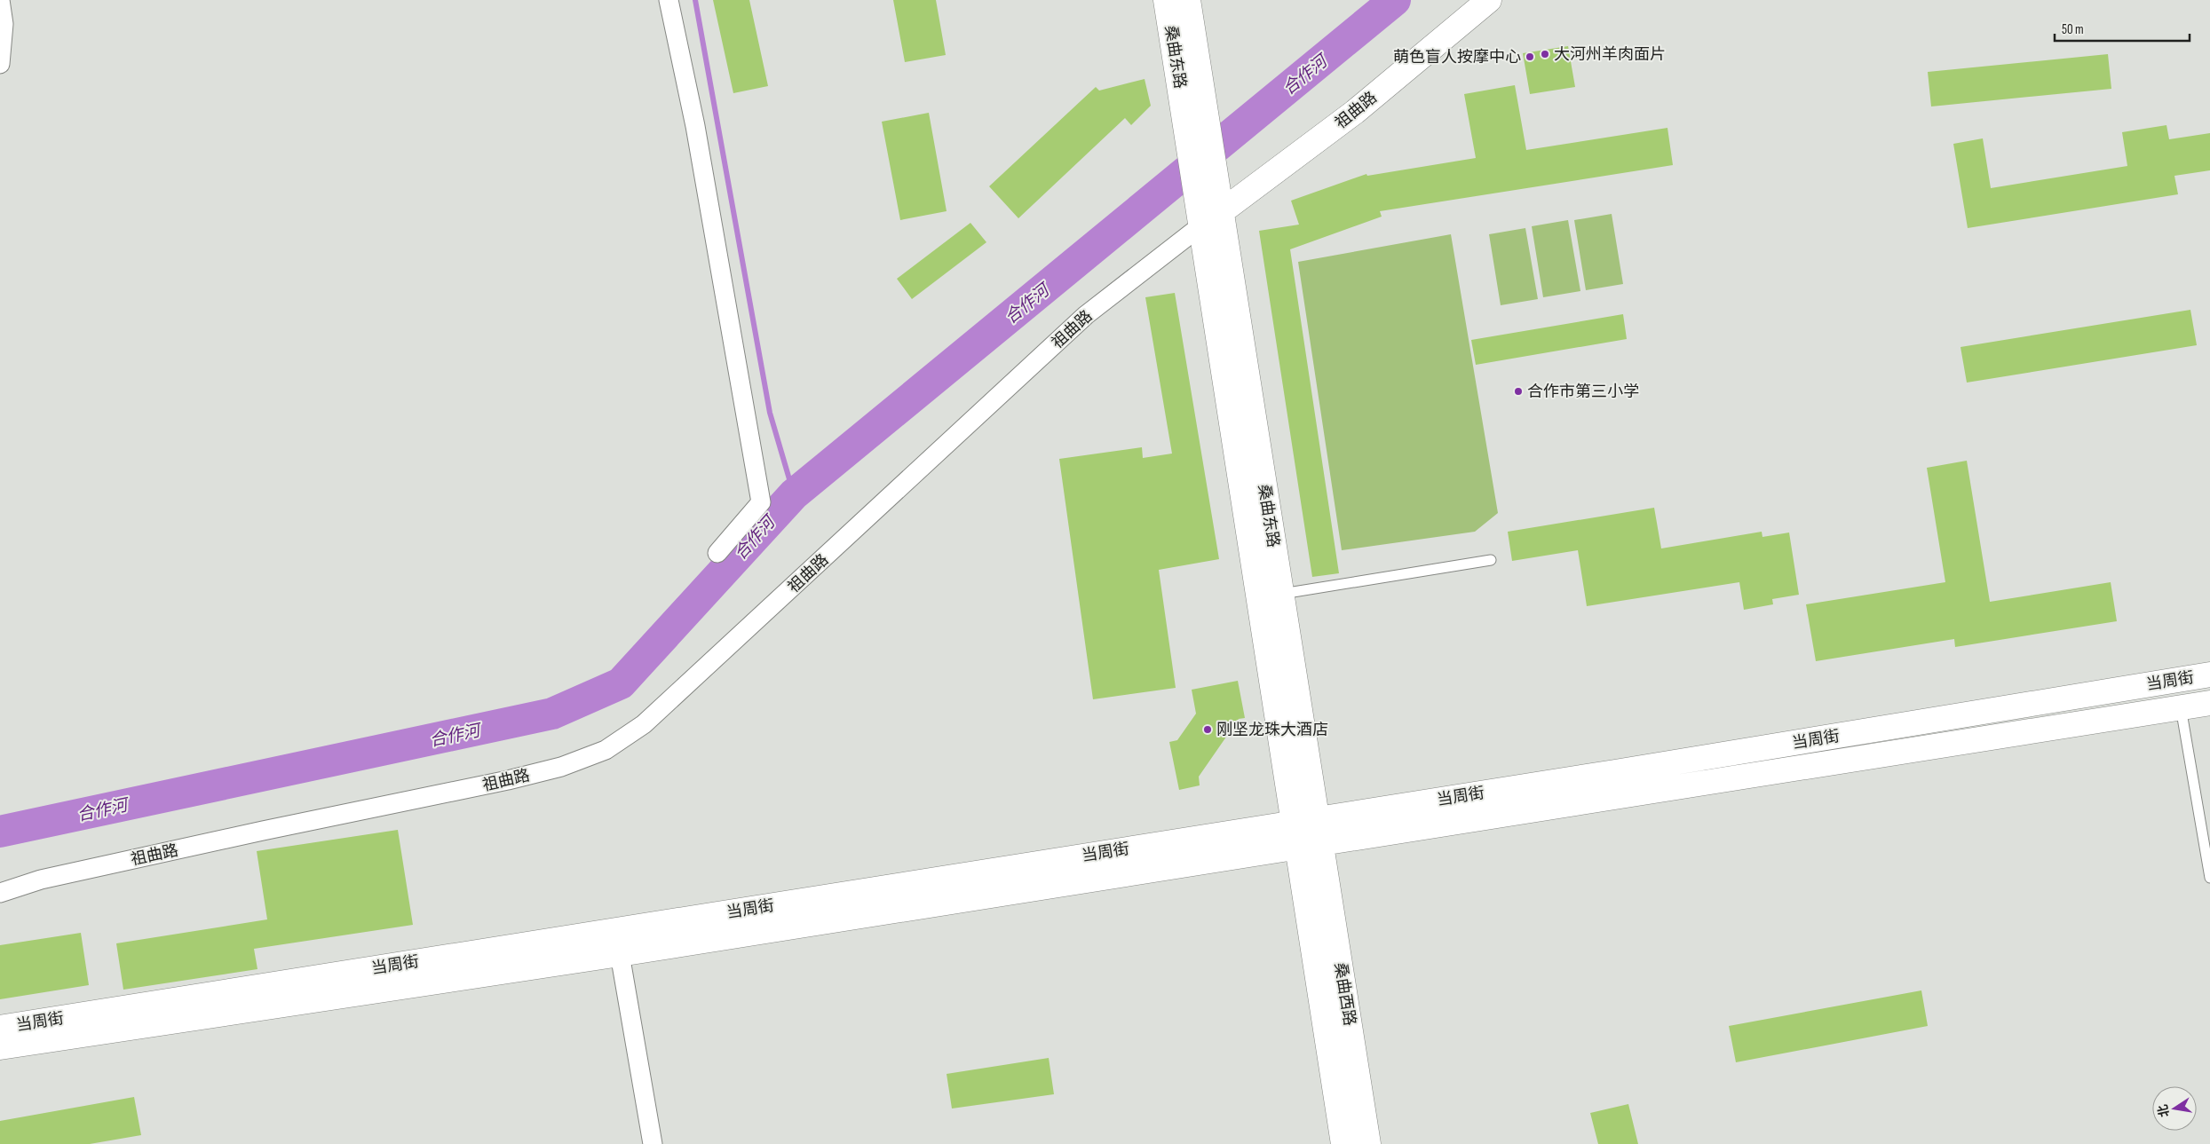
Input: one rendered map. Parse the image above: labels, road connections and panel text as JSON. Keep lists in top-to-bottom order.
{
  "streets": {
    "main road": [
      "桑曲东路",
      "祖曲路",
      "当周街",
      "桑曲西路"
    ]
  },
  "crossings": [
    ["桑曲东路", "祖曲路"],
    ["桑曲东路", "当周街"],
    ["桑曲东路", "桑曲西路"],
    ["当周街", "桑曲西路"]
  ],
  "water": ["合作河"],
  "places": [
    "大河州羊肉面片",
    "萌色盲人按摩中心",
    "合作市第三小学",
    "刚坚龙珠大酒店"
  ],
  "scale_bar": "50 m",
  "north": "left"
}
